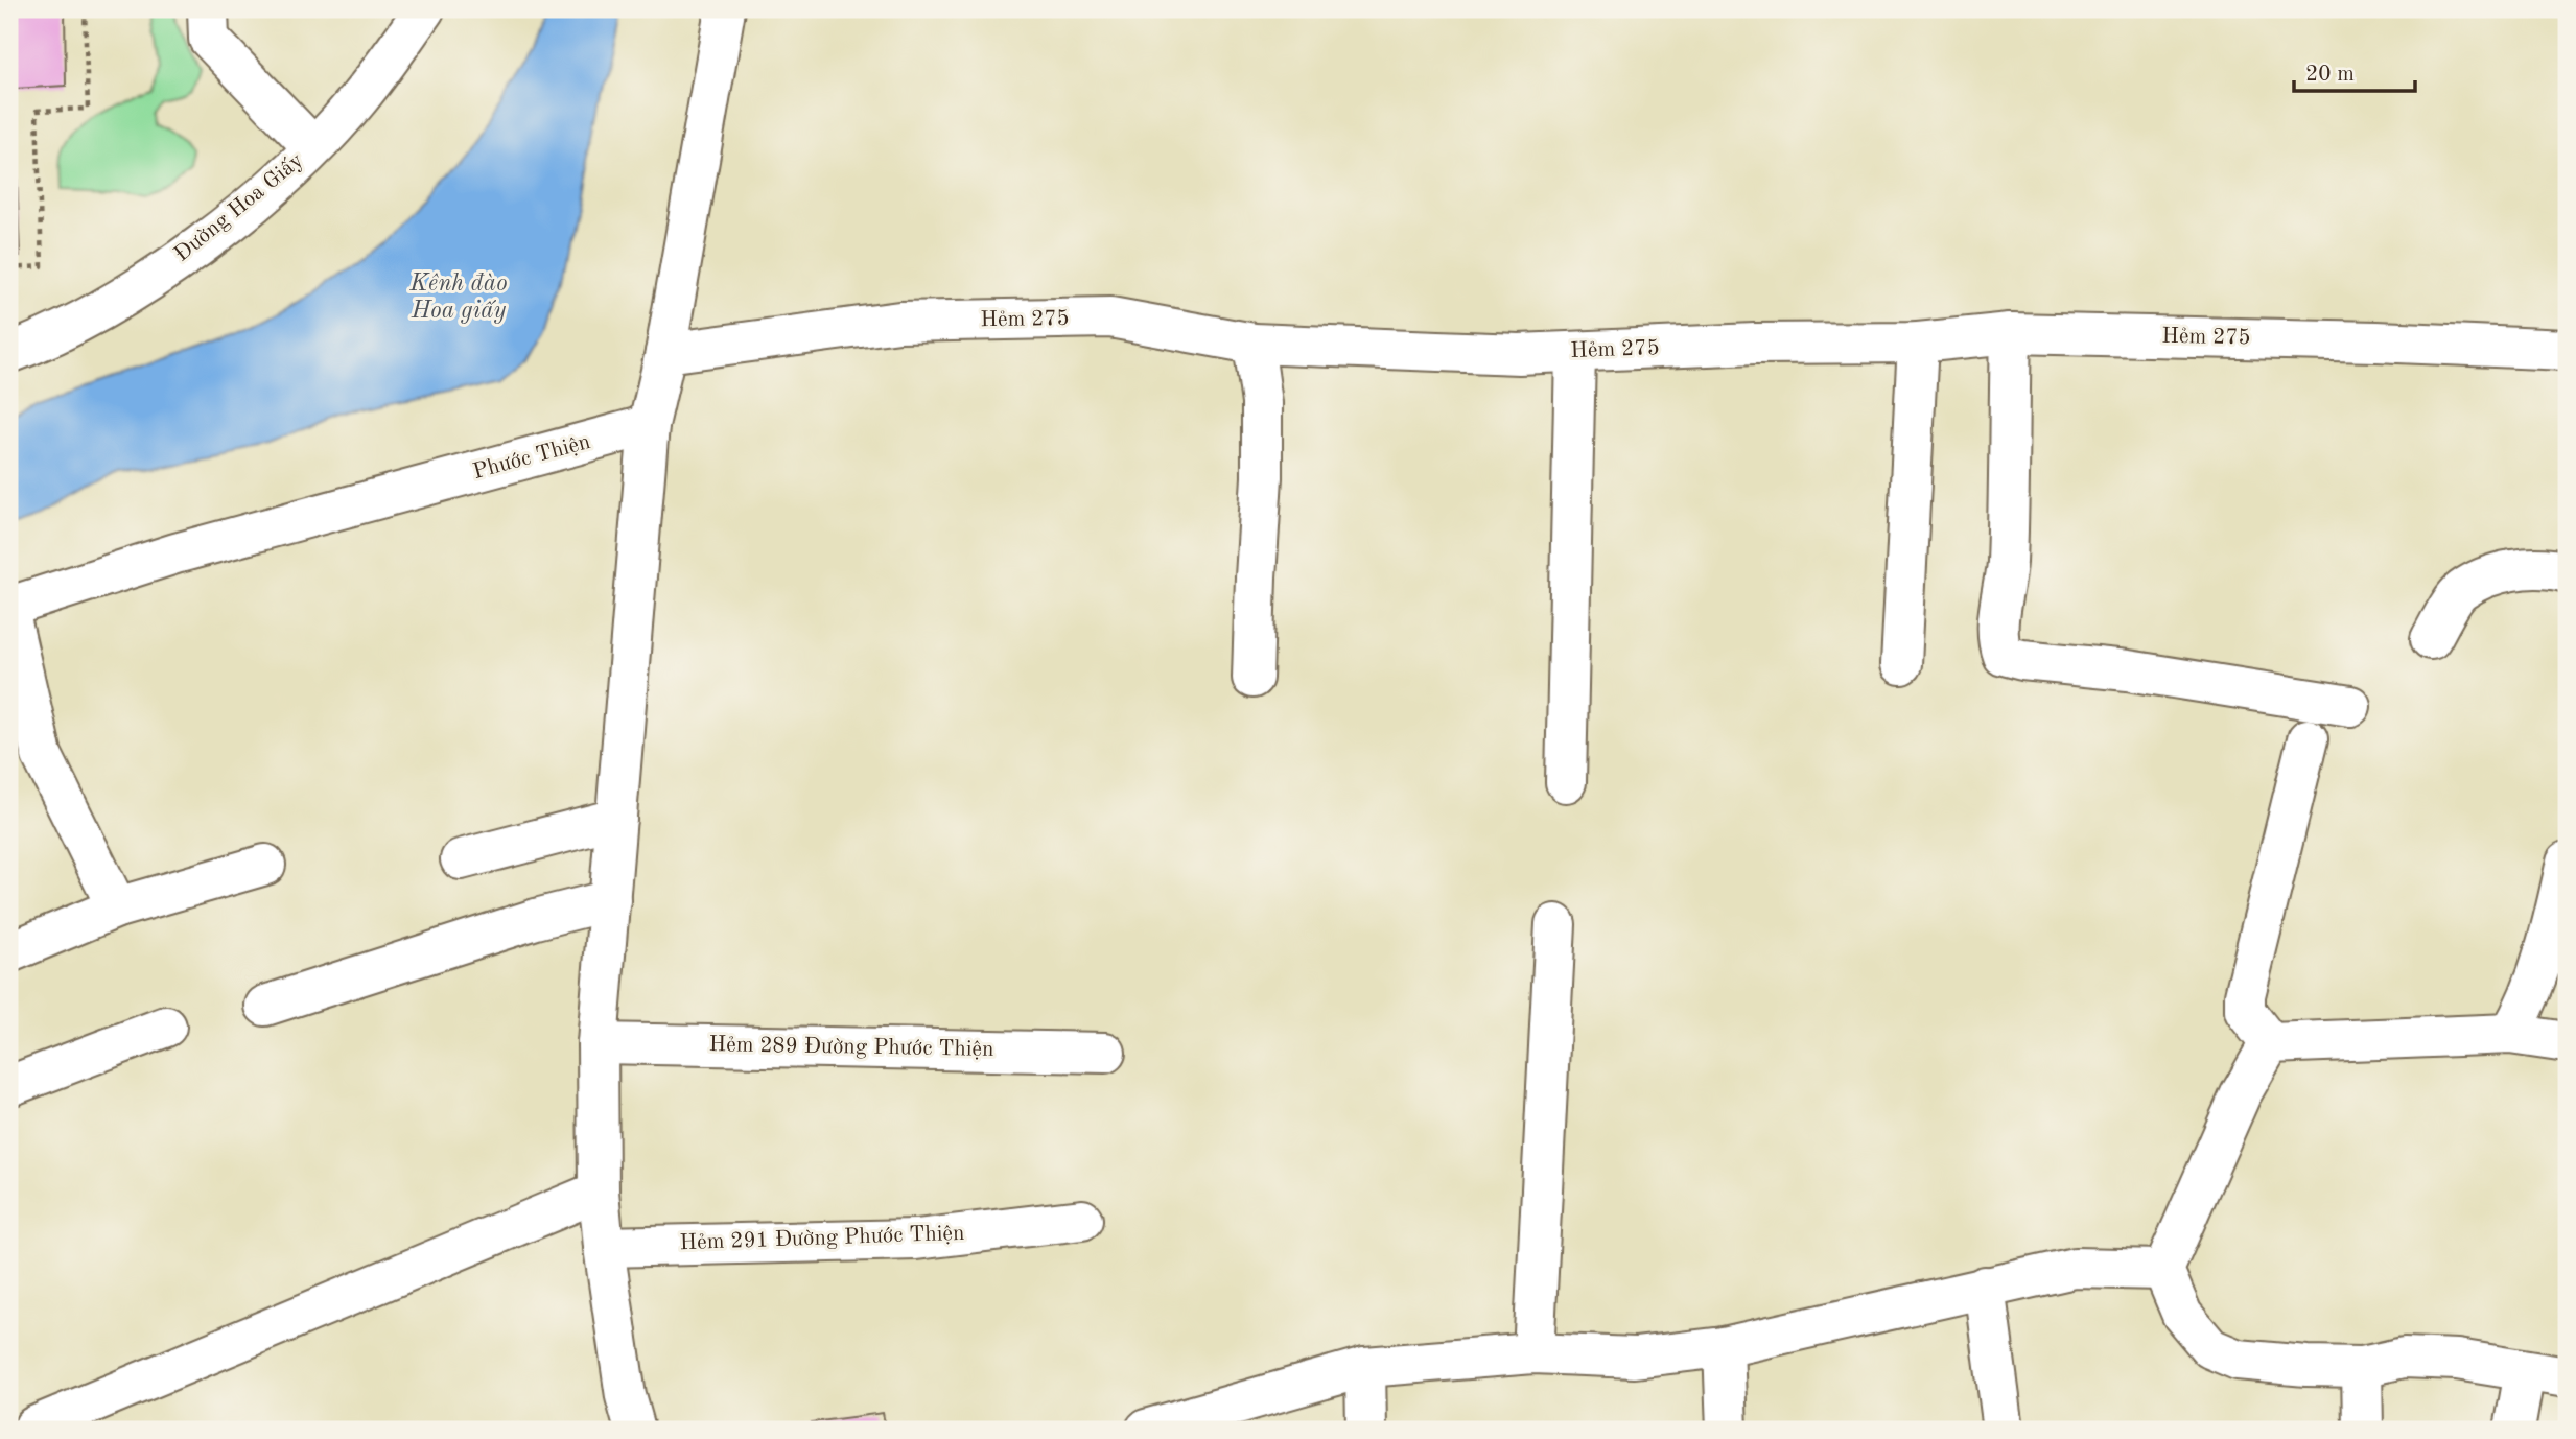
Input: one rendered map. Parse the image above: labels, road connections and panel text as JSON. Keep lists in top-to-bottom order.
{
  "streets": {
    "street": [
      "Đường Hoa Giấy",
      "Hẻm 275",
      "Phước Thiện",
      "Hẻm 289 Đường Phước Thiện",
      "Hẻm 291 Đường Phước Thiện"
    ]
  },
  "water": ["Kênh đào Hoa giấy"],
  "scale_bar": "20 m"
}
